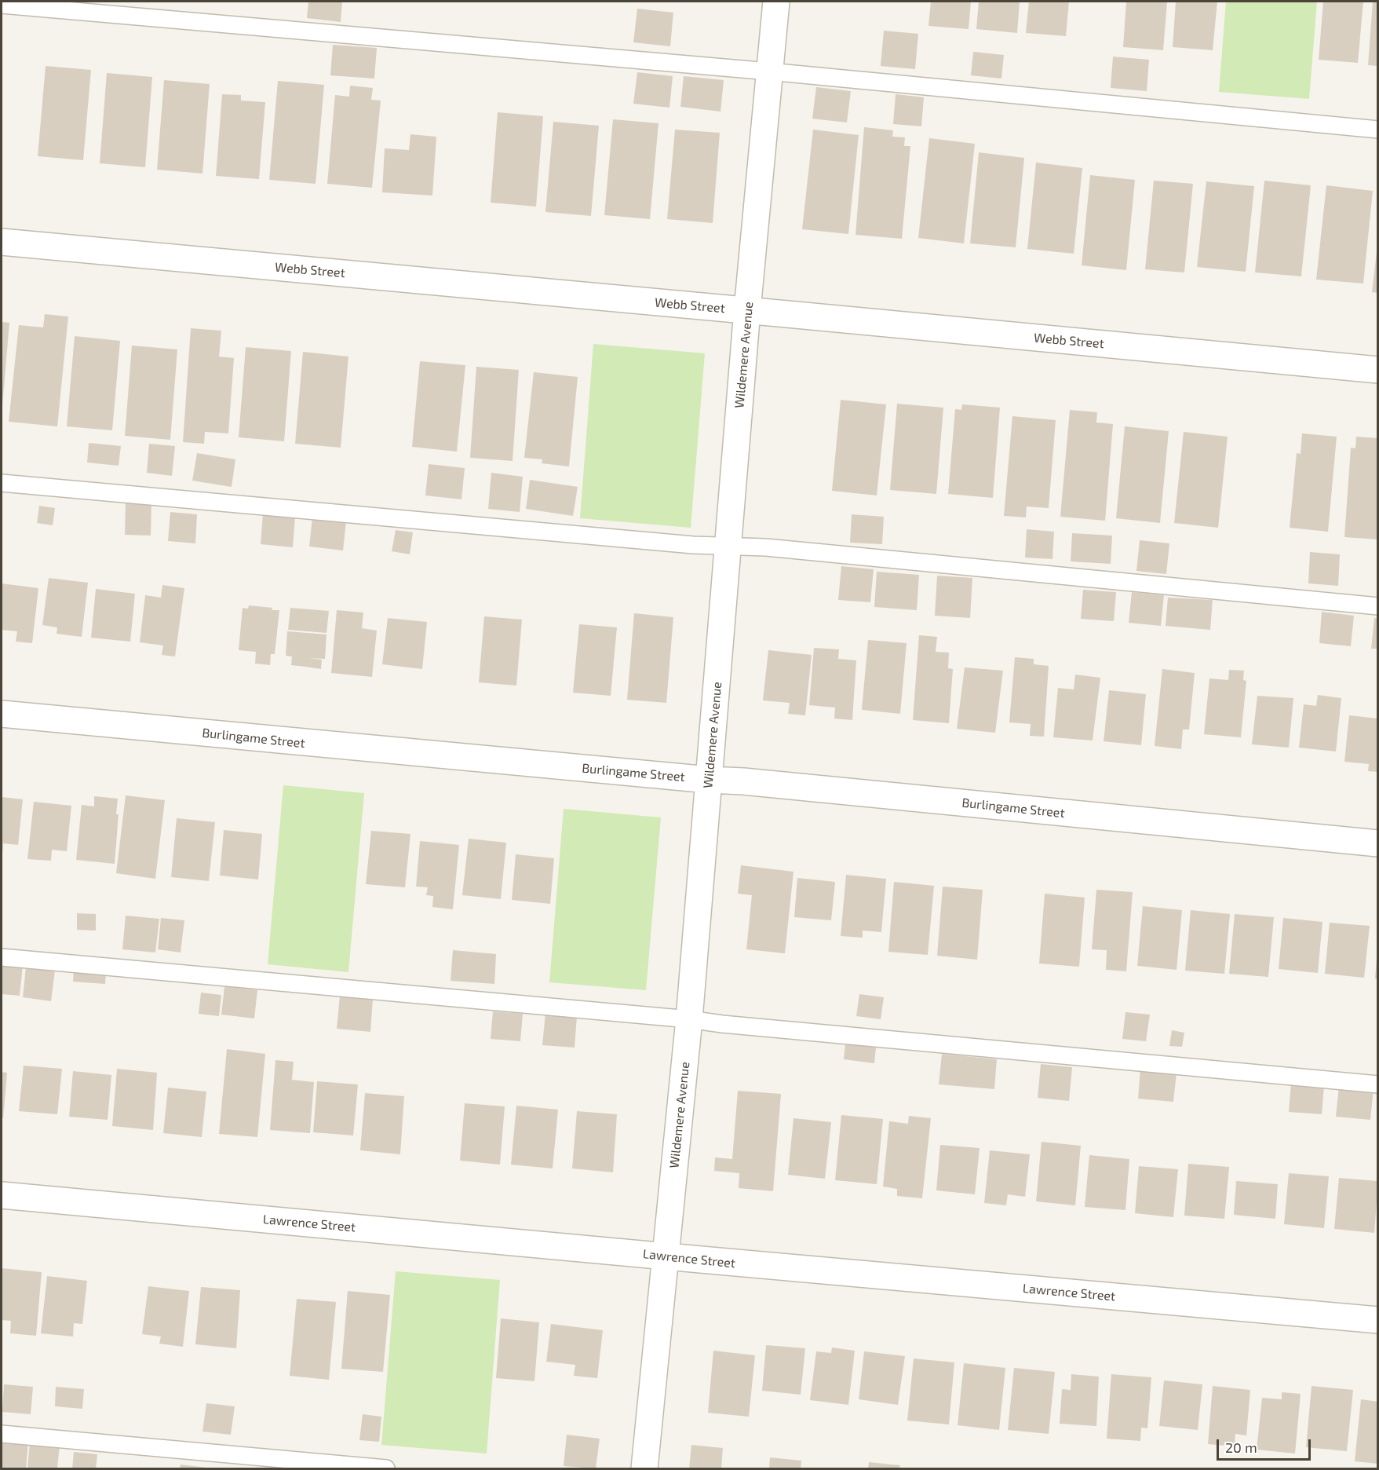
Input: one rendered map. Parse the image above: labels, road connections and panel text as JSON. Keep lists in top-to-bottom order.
{
  "streets": {
    "street": [
      "Webb Street",
      "Wildemere Avenue",
      "Burlingame Street",
      "Lawrence Street"
    ]
  },
  "crossings": [
    ["Webb Street", "Wildemere Avenue"],
    ["Wildemere Avenue", "Burlingame Street"],
    ["Wildemere Avenue", "Lawrence Street"]
  ],
  "scale_bar": "20 m"
}
